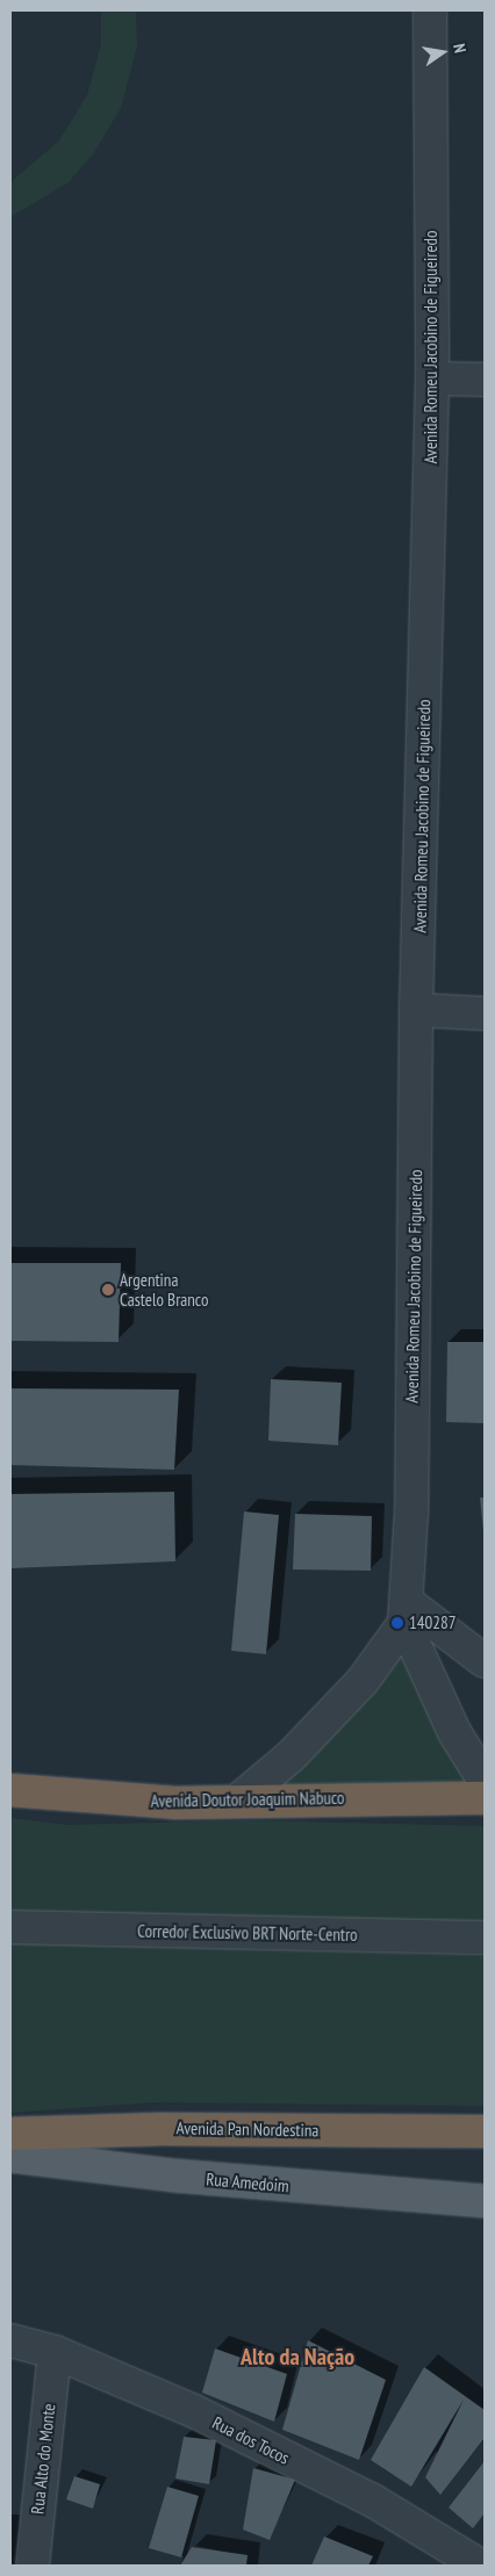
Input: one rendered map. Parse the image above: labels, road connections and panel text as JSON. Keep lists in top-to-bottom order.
{
  "streets": {
    "highway": ["Avenida Doutor Joaquim Nabuco", "Avenida Pan Nordestina"],
    "main road": ["Rua Amedoim"],
    "street": [
      "Avenida Romeu Jacobino de Figueiredo",
      "Corredor Exclusivo BRT Norte-Centro",
      "Rua dos Tocos",
      "Rua Alto do Monte"
    ]
  },
  "crossings": [
    ["Rua dos Tocos", "Rua Alto do Monte"]
  ],
  "districts": ["Alto da Nação"],
  "places": ["Argentina Castelo Branco", "140287"],
  "north": "right"
}
